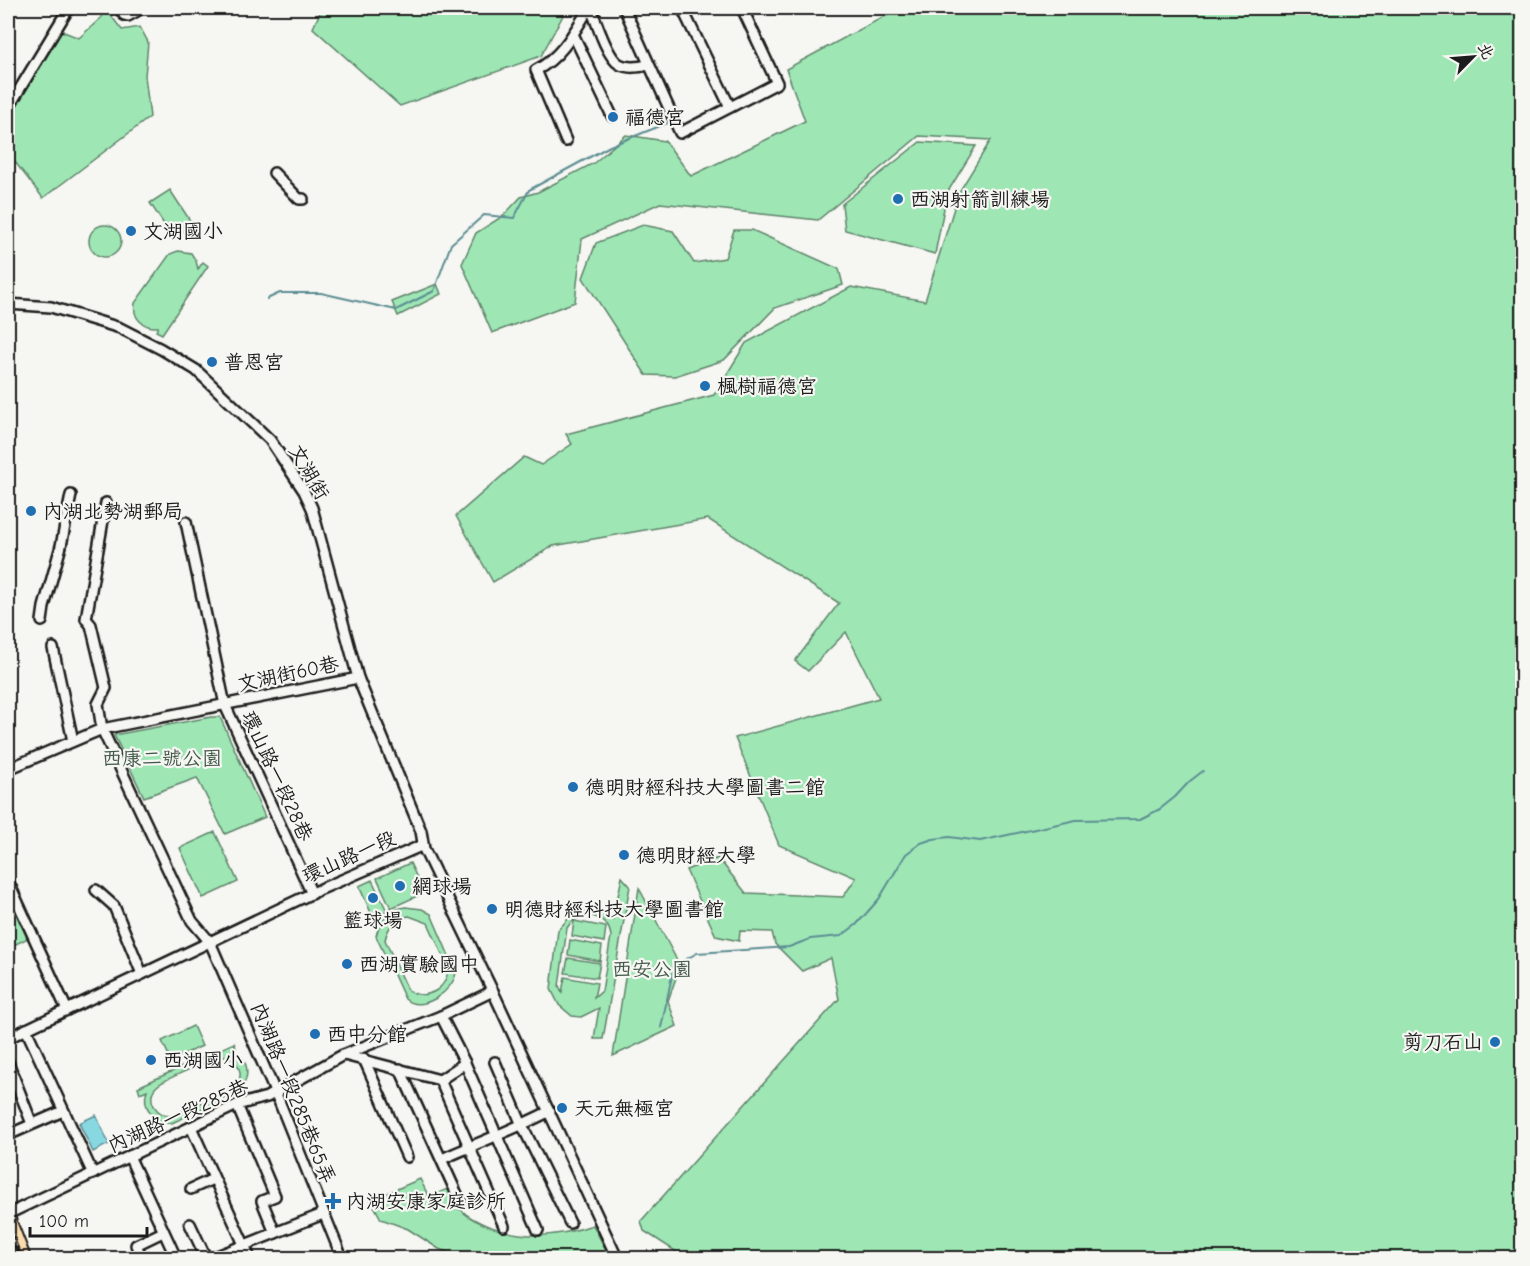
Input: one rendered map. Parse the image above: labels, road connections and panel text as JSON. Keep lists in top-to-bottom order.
{
  "streets": {
    "street": [
      "文湖街",
      "文湖街60巷",
      "環山路一段28巷",
      "環山路一段",
      "內湖路一段285巷65弄",
      "內湖路一段285巷"
    ]
  },
  "crossings": [
    ["文湖街", "文湖街60巷"],
    ["文湖街", "環山路一段"],
    ["文湖街60巷", "環山路一段28巷"],
    ["文湖街60巷", "內湖路一段285巷65弄"],
    ["環山路一段28巷", "環山路一段"],
    ["環山路一段", "內湖路一段285巷65弄"],
    ["環山路一段", "內湖路一段285巷"],
    ["內湖路一段285巷65弄", "內湖路一段285巷"]
  ],
  "parks": ["西康二號公園", "西安公園"],
  "places": {
    "other": [
      "福德宮",
      "西湖射箭訓練場",
      "文湖國小",
      "普恩宮",
      "楓樹福德宮",
      "內湖北勢湖郵局",
      "德明財經科技大學圖書二館",
      "德明財經大學",
      "網球場",
      "籃球場",
      "明德財經科技大學圖書館",
      "西湖實驗國中",
      "西中分館",
      "剪刀石山",
      "西湖國小",
      "天元無極宮"
    ],
    "health": ["內湖安康家庭診所"]
  },
  "scale_bar": "100 m",
  "north": "top right"
}
